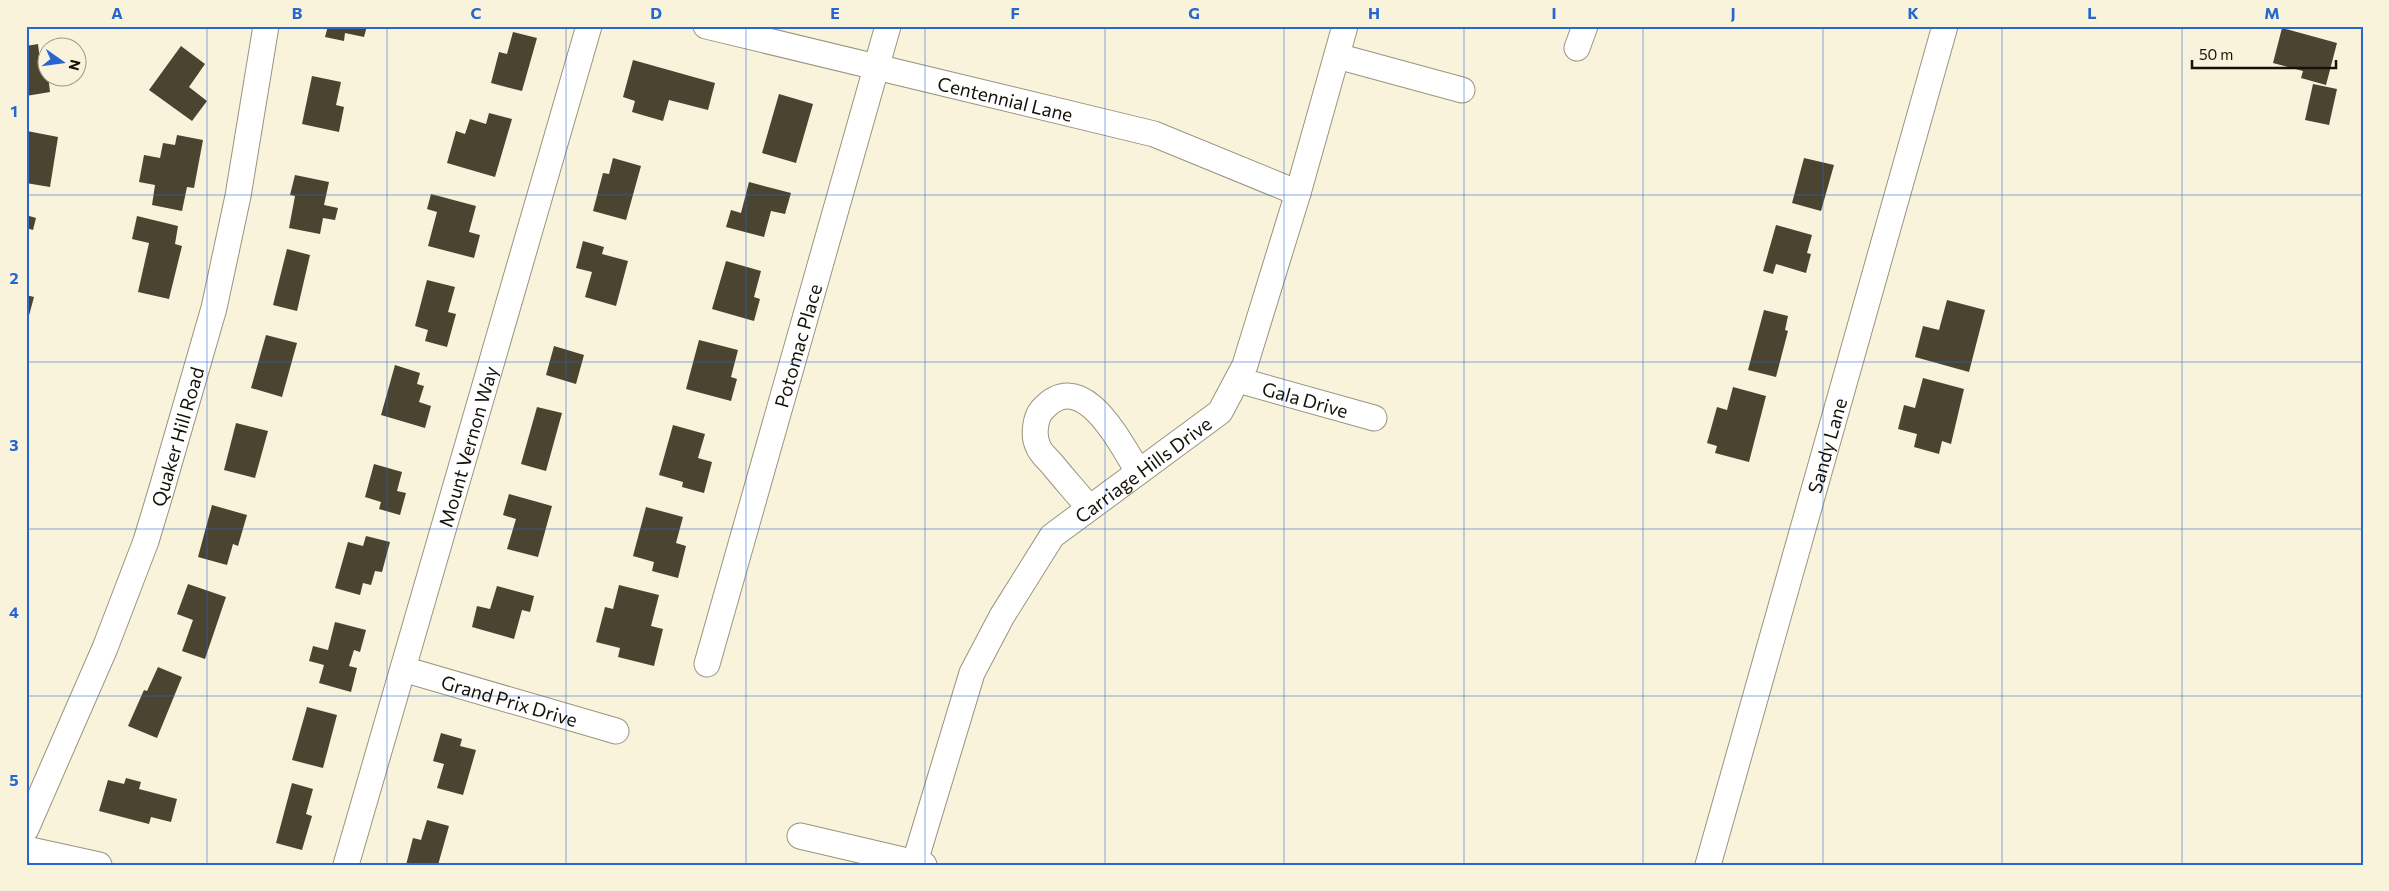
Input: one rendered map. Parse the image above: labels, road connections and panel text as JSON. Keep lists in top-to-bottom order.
{
  "streets": {
    "street": [
      "Centennial Lane",
      "Potomac Place",
      "Gala Drive",
      "Quaker Hill Road",
      "Mount Vernon Way",
      "Sandy Lane",
      "Carriage Hills Drive",
      "Grand Prix Drive"
    ]
  },
  "crossings": [
    ["Centennial Lane", "Potomac Place"],
    ["Centennial Lane", "Carriage Hills Drive"],
    ["Gala Drive", "Carriage Hills Drive"],
    ["Mount Vernon Way", "Grand Prix Drive"]
  ],
  "scale_bar": "50 m",
  "north": "right",
  "grid": {
    "columns": [
      "A",
      "B",
      "C",
      "D",
      "E",
      "F",
      "G",
      "H",
      "I",
      "J",
      "K",
      "L",
      "M"
    ],
    "rows": [
      "1",
      "2",
      "3",
      "4",
      "5"
    ]
  }
}
